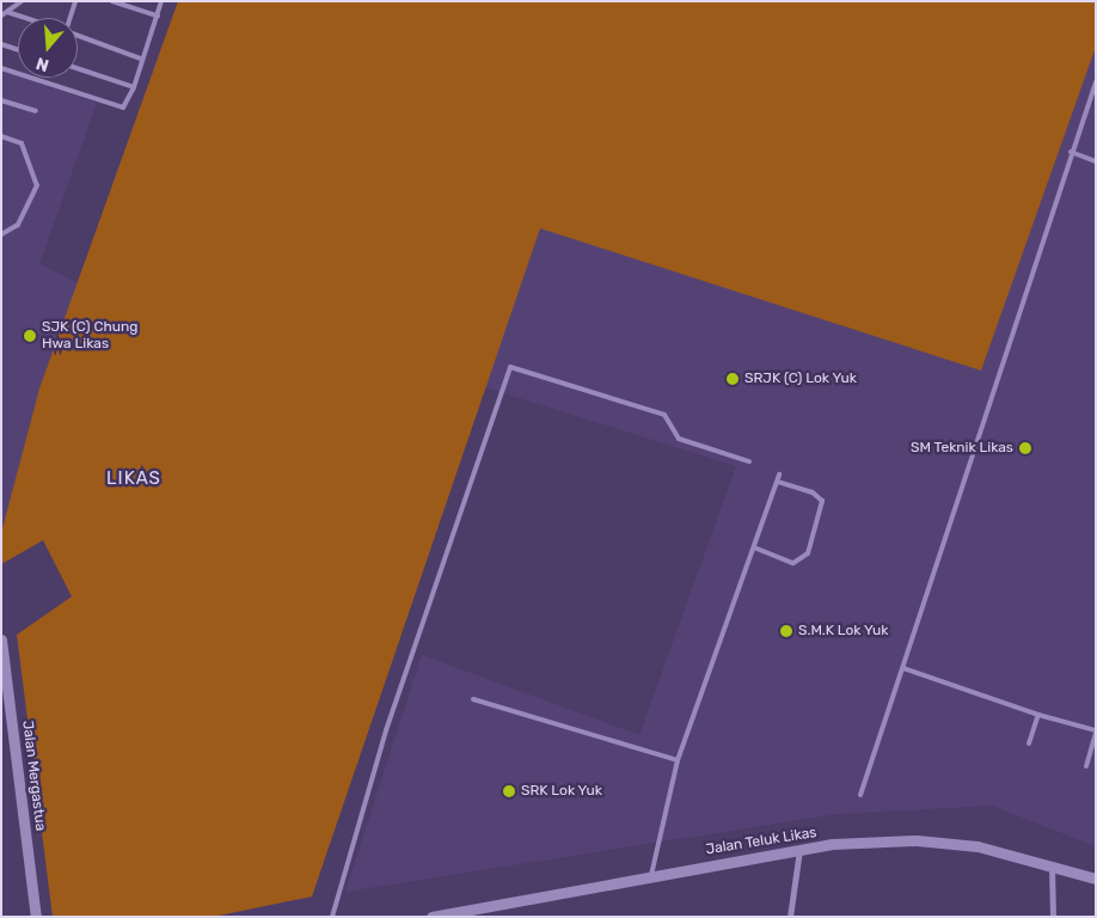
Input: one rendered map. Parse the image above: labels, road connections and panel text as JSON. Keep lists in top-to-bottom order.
{
  "streets": {
    "street": ["Jalan Mergastua", "Jalan Teluk Likas"]
  },
  "districts": ["LIKAS"],
  "places": [
    "SJK (C) Chung Hwa Likas",
    "SRJK (C) Lok Yuk",
    "SM Teknik Likas",
    "S.M.K Lok Yuk",
    "SRK Lok Yuk"
  ],
  "north": "bottom"
}
